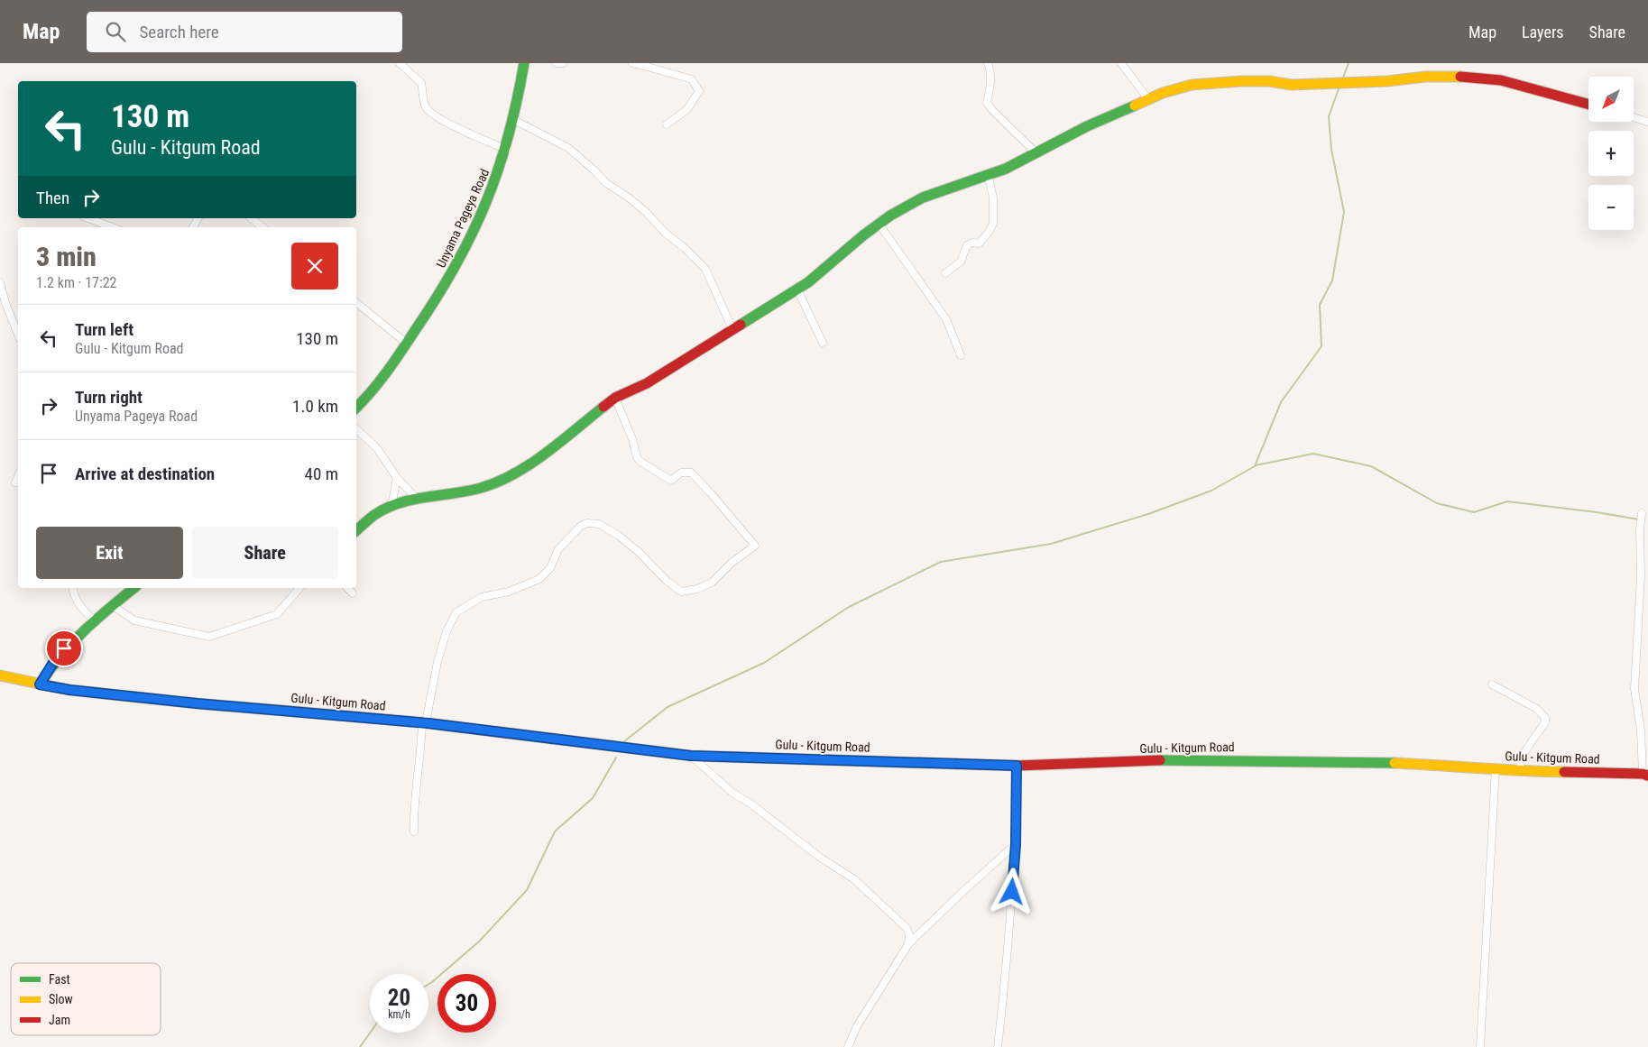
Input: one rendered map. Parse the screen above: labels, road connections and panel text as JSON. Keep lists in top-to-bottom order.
{
  "streets": {
    "street": ["Unyama Pageya Road", "Gulu - Kitgum Road"]
  },
  "legend": ["Fast", "Slow", "Jam"],
  "north": "bottom left",
  "page": {
    "header": "Map",
    "search": "Search here",
    "nav": ["Map", "Layers", "Share"],
    "map_buttons": ["+", "−"],
    "turn": ["130 m", "Gulu - Kitgum Road"],
    "then": "Then",
    "heading": ["3 min", "1.2 km · 17:22"],
    "list": [
      {
        "name": "Turn left",
        "note": "Gulu - Kitgum Road",
        "value": "130 m"
      },
      {
        "name": "Turn right",
        "note": "Unyama Pageya Road",
        "value": "1.0 km"
      },
      {
        "name": "Arrive at destination",
        "value": "40 m"
      }
    ],
    "buttons": ["Exit", "Share"],
    "speed": "20 km/h",
    "limit": "30"
  }
}
